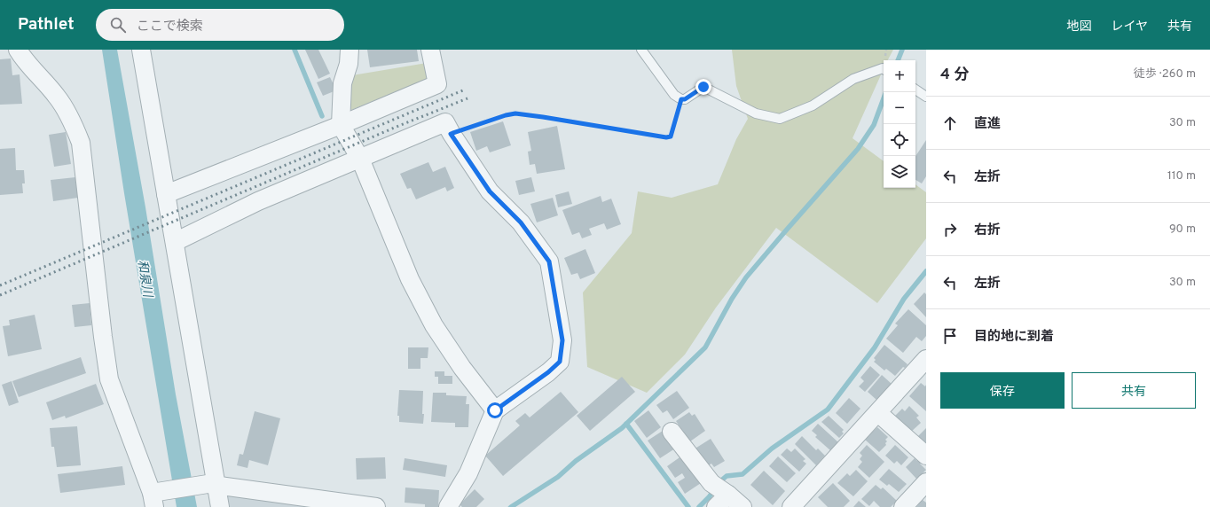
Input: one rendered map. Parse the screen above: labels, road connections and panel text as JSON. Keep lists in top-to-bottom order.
{
  "water": ["和泉川"],
  "page": {
    "header": "Pathlet",
    "search": "ここで検索",
    "nav": ["地図", "レイヤ", "共有"],
    "heading": ["4 分", "徒歩 · 260 m"],
    "map_buttons": ["+", "−"],
    "list": [
      ["直進", "30 m"],
      ["左折", "110 m"],
      ["右折", "90 m"],
      ["左折", "30 m"],
      "目的地に到着"
    ],
    "buttons": ["保存", "共有"]
  }
}
